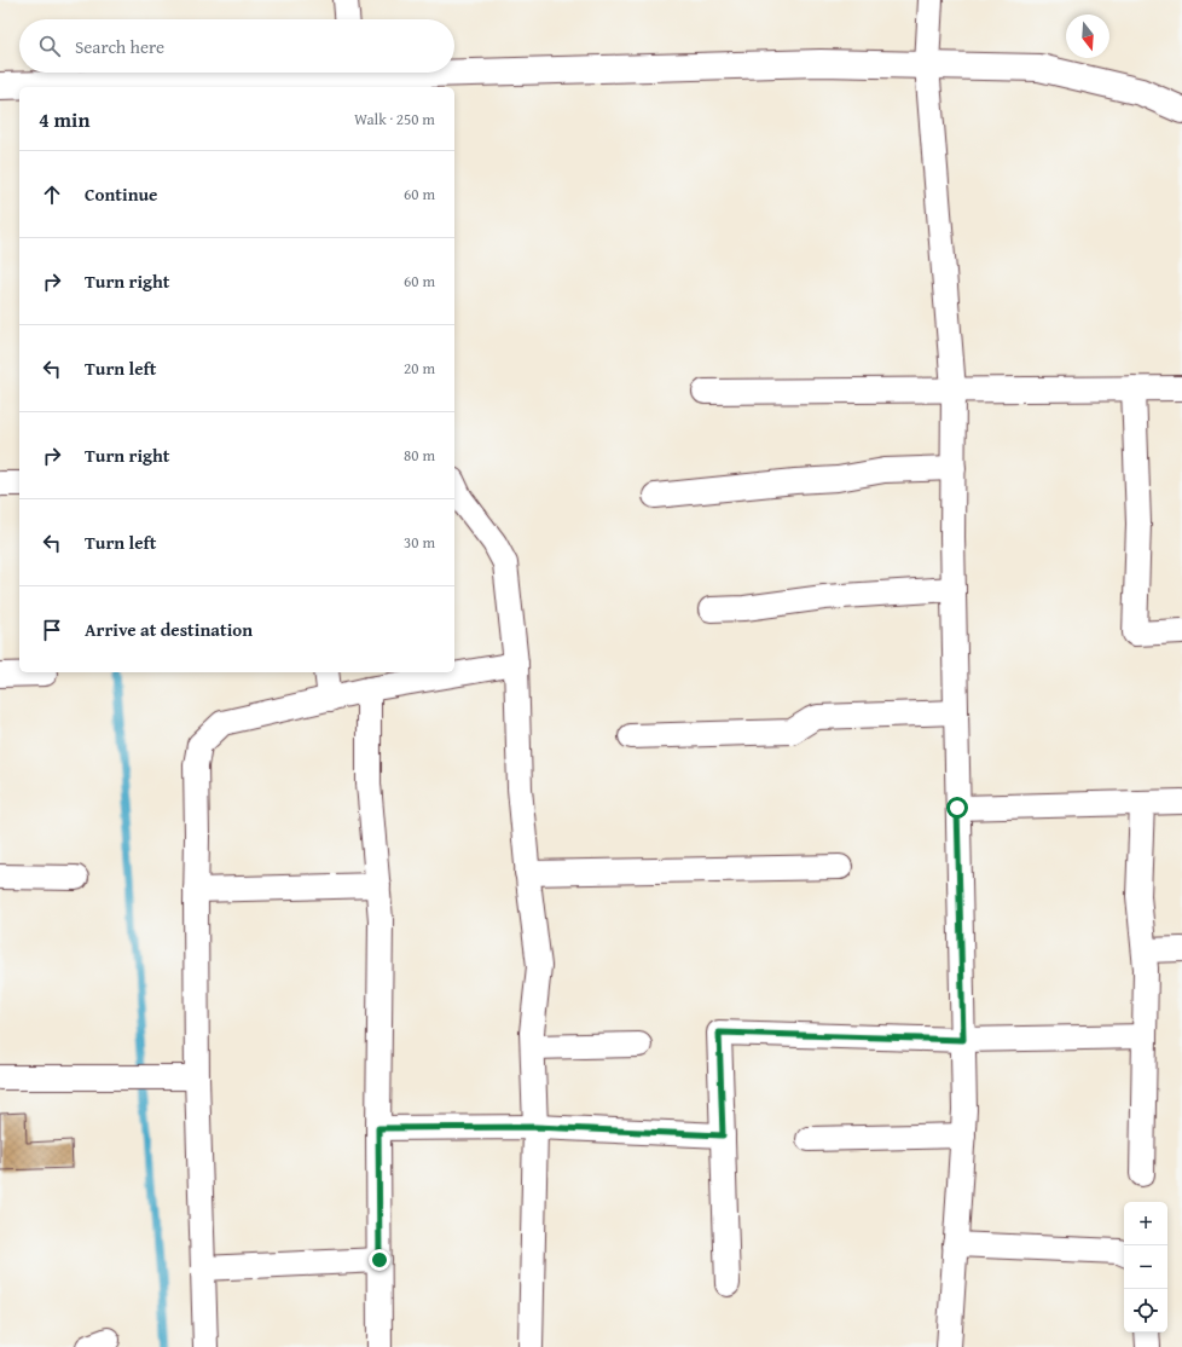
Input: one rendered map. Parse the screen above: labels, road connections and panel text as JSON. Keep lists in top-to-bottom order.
{
  "north": "bottom",
  "page": {
    "search": "Search here",
    "heading": ["4 min", "Walk · 250 m"],
    "list": [
      ["Continue", "60 m"],
      ["Turn right", "60 m"],
      ["Turn left", "20 m"],
      ["Turn right", "80 m"],
      ["Turn left", "30 m"],
      "Arrive at destination"
    ],
    "map_buttons": ["+", "−"]
  }
}
